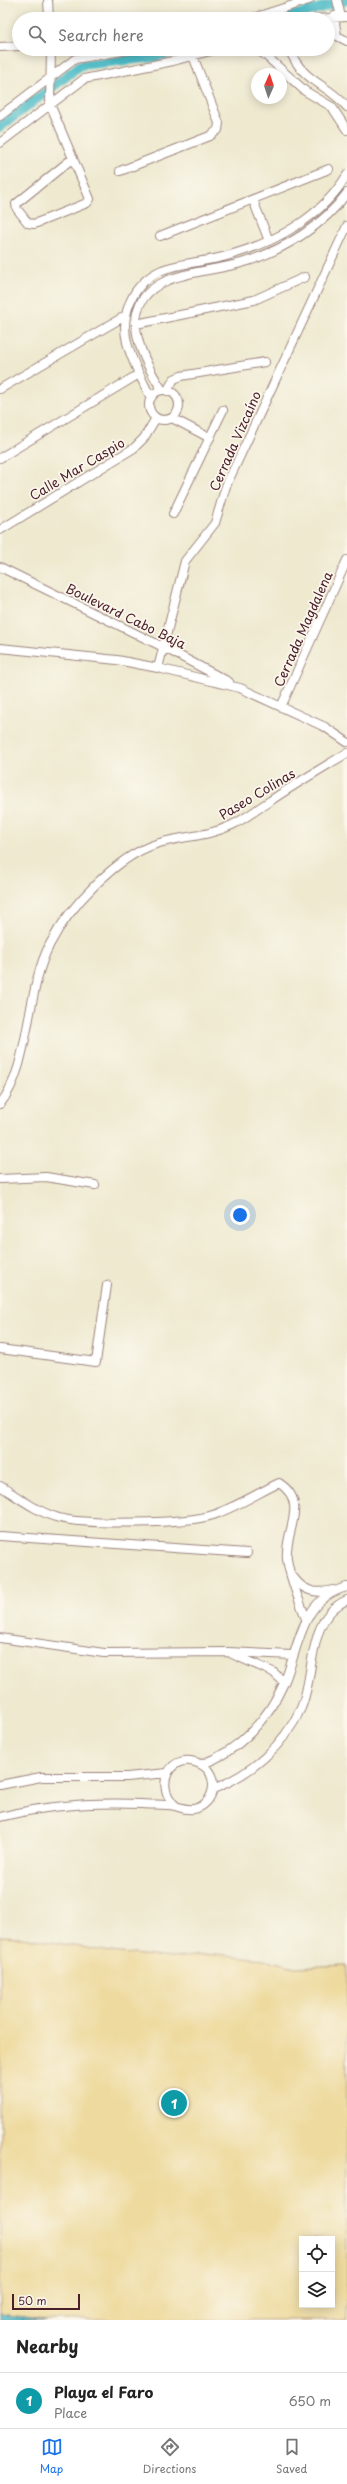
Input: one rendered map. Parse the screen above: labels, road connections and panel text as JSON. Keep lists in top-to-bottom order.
{
  "streets": {
    "street": [
      "Cerrada Vizcaíno",
      "Calle Mar Caspio",
      "Boulevard Cabo Baja",
      "Cerrada Magdalena",
      "Paseo Colinas"
    ]
  },
  "crossings": [
    ["Cerrada Vizcaíno", "Boulevard Cabo Baja"],
    ["Boulevard Cabo Baja", "Cerrada Magdalena"]
  ],
  "scale_bar": "50 m",
  "north": "top",
  "page": {
    "search": "Search here",
    "pins": "1",
    "scale": "50 m",
    "heading": "Nearby",
    "list": [
      {
        "mark": "1",
        "name": "Playa el Faro",
        "note": "Place",
        "value": "650 m"
      }
    ],
    "nav": ["Map", "Directions", "Saved"]
  }
}
